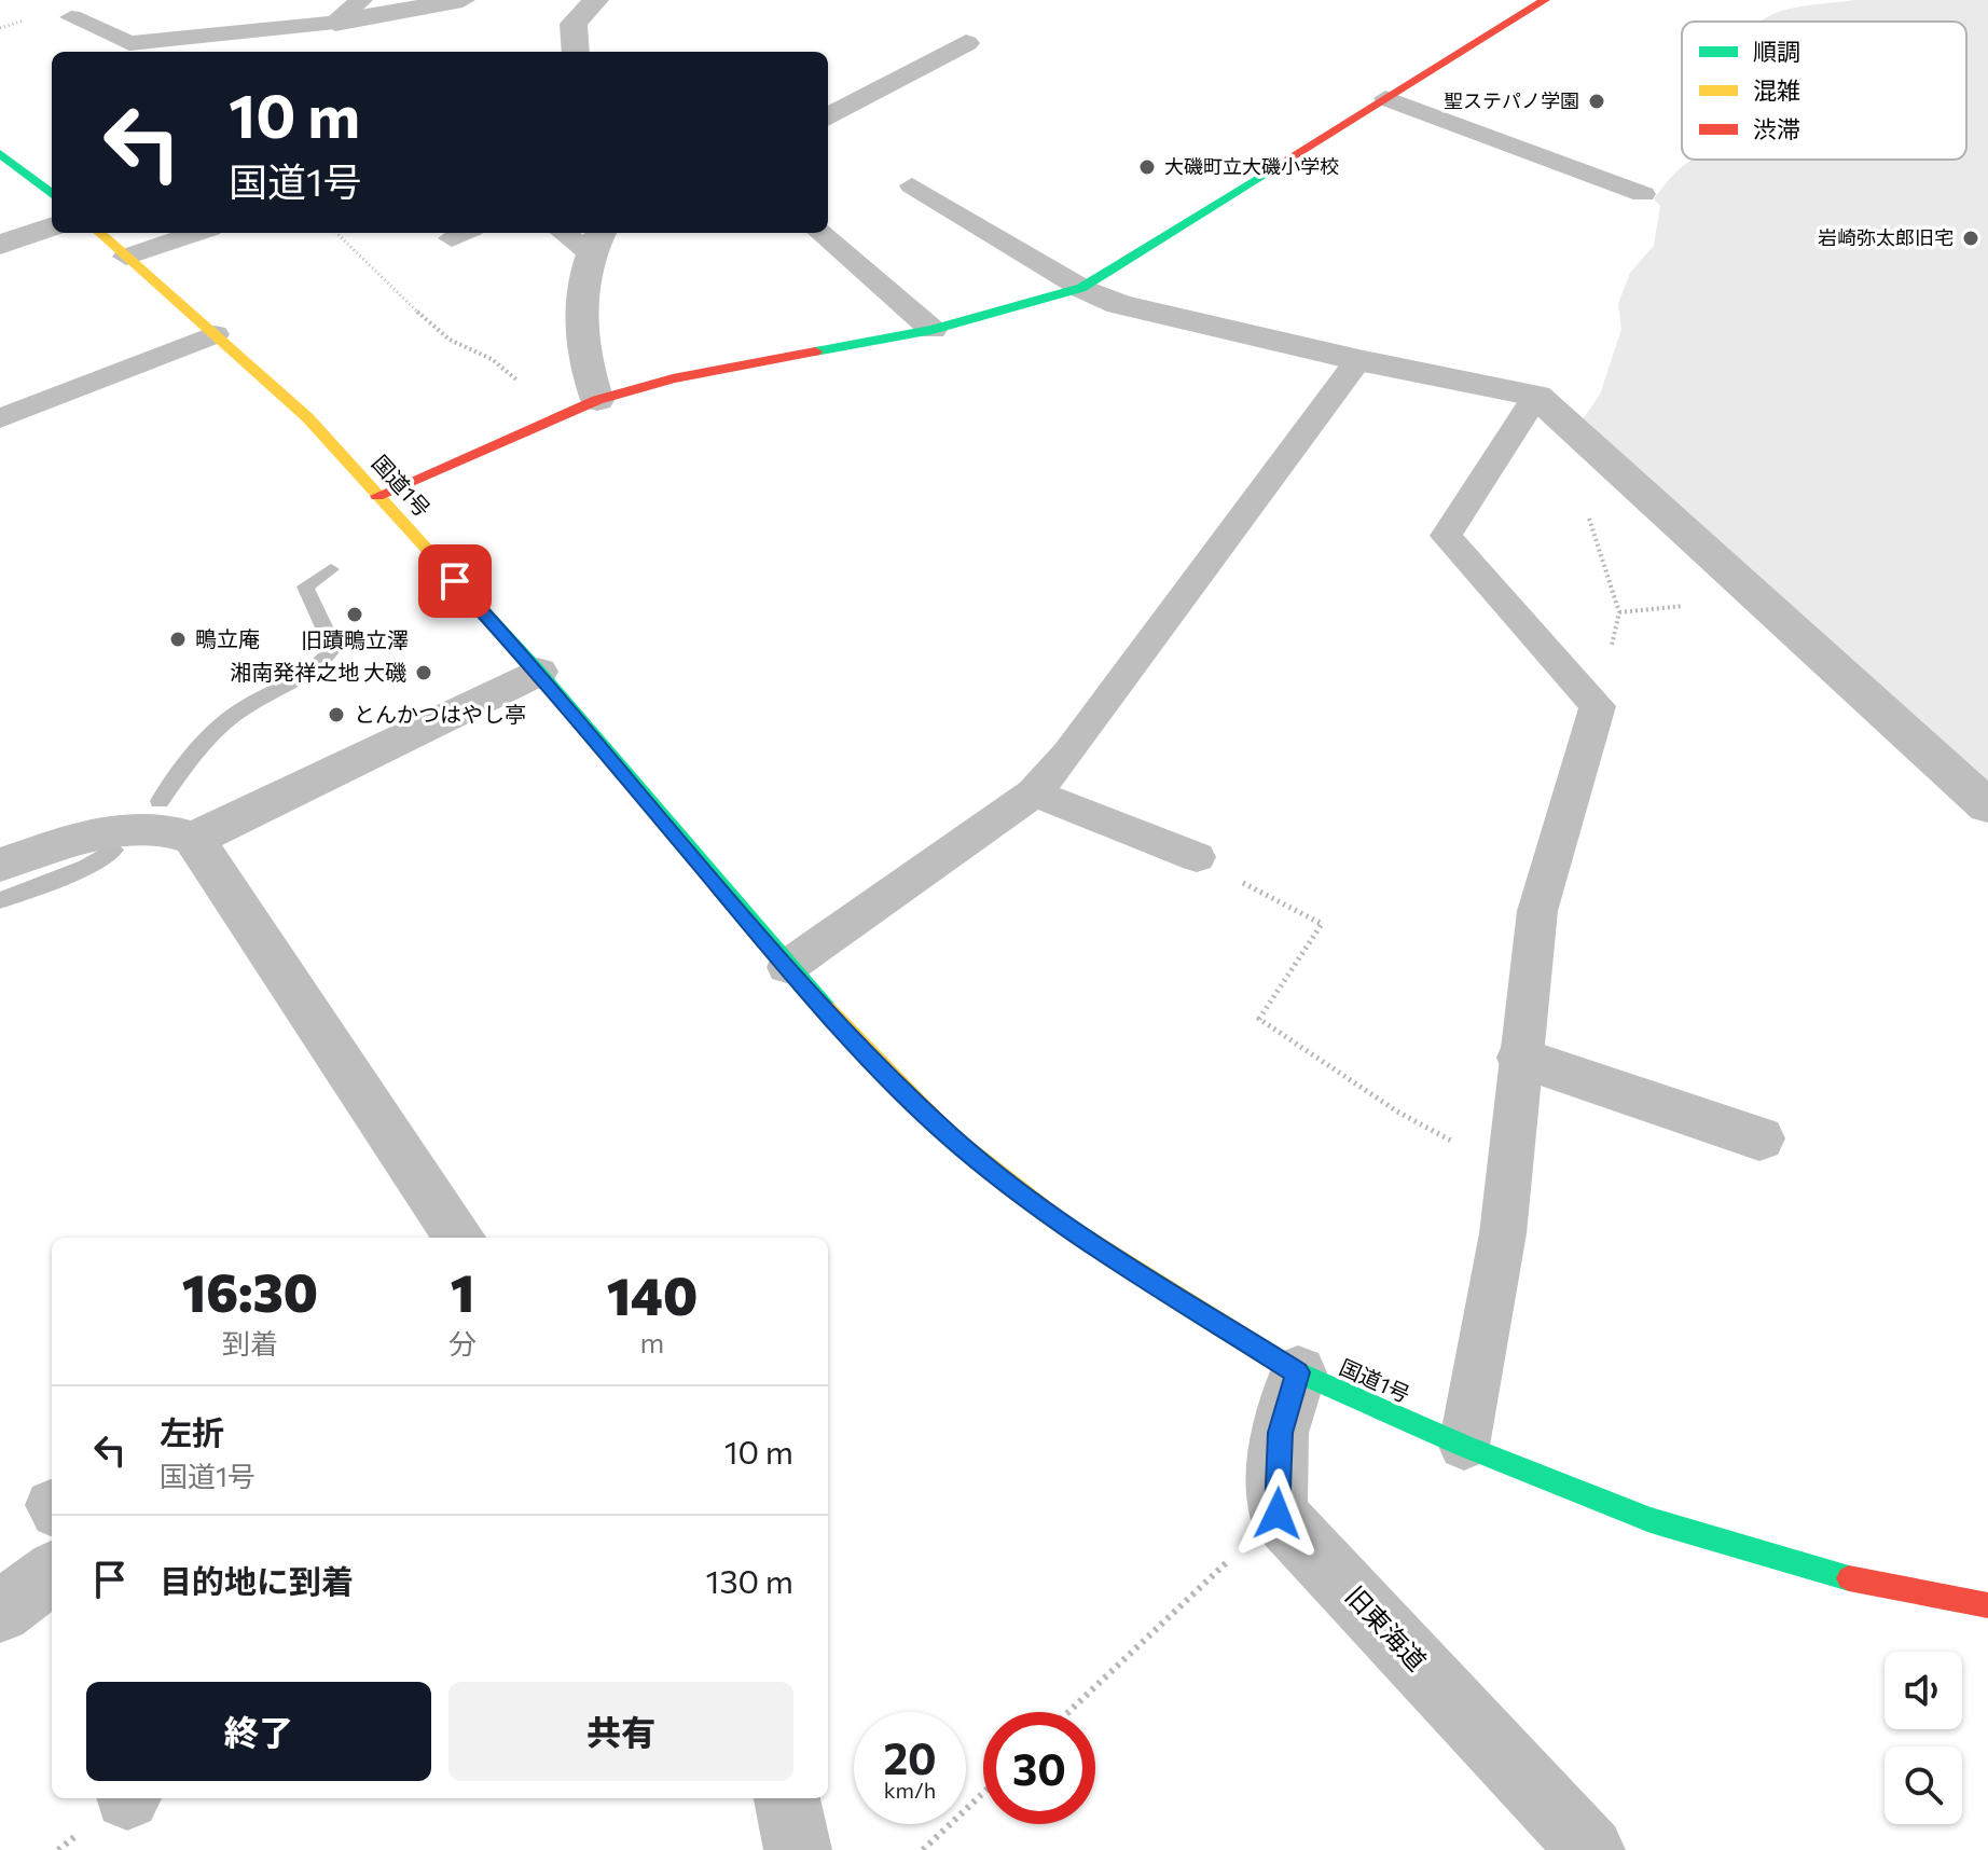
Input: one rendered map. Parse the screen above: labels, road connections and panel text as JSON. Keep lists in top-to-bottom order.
{
  "streets": {
    "main road": ["国道1号"],
    "street": ["旧東海道"]
  },
  "places": [
    "聖ステパノ学園",
    "大磯町立大磯小学校",
    "岩崎弥太郎旧宅",
    "旧蹟鴫立澤",
    "鴫立庵",
    "湘南発祥之地 大磯",
    "とんかつはやし亭"
  ],
  "legend": ["順調", "混雑", "渋滞"],
  "page": {
    "turn": ["10 m", "国道1号"],
    "eta": [
      "16:30",
      "到着",
      "1",
      "分",
      "140",
      "m"
    ],
    "list": [
      {
        "name": "左折",
        "note": "国道1号",
        "value": "10 m"
      },
      {
        "name": "目的地に到着",
        "value": "130 m"
      }
    ],
    "buttons": ["終了", "共有"],
    "speed": "20 km/h",
    "limit": "30"
  }
}
